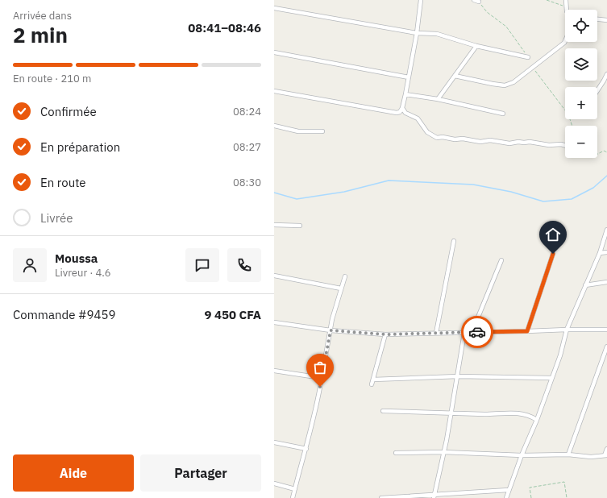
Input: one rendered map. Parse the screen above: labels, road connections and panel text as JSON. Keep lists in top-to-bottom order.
{
  "page": {
    "heading": ["2 min", "Arrivée dans", "08:41–08:46"],
    "panel": [
      "Moussa",
      "Livreur · 4.6",
      "Commande #9459",
      "9 450 CFA"
    ],
    "map_buttons": ["+", "−"],
    "bar": "En route · 210 m",
    "list": [
      ["Confirmée", "08:24"],
      ["En préparation", "08:27"],
      ["En route", "08:30"],
      "Livrée"
    ],
    "buttons": ["Aide", "Partager"]
  }
}
